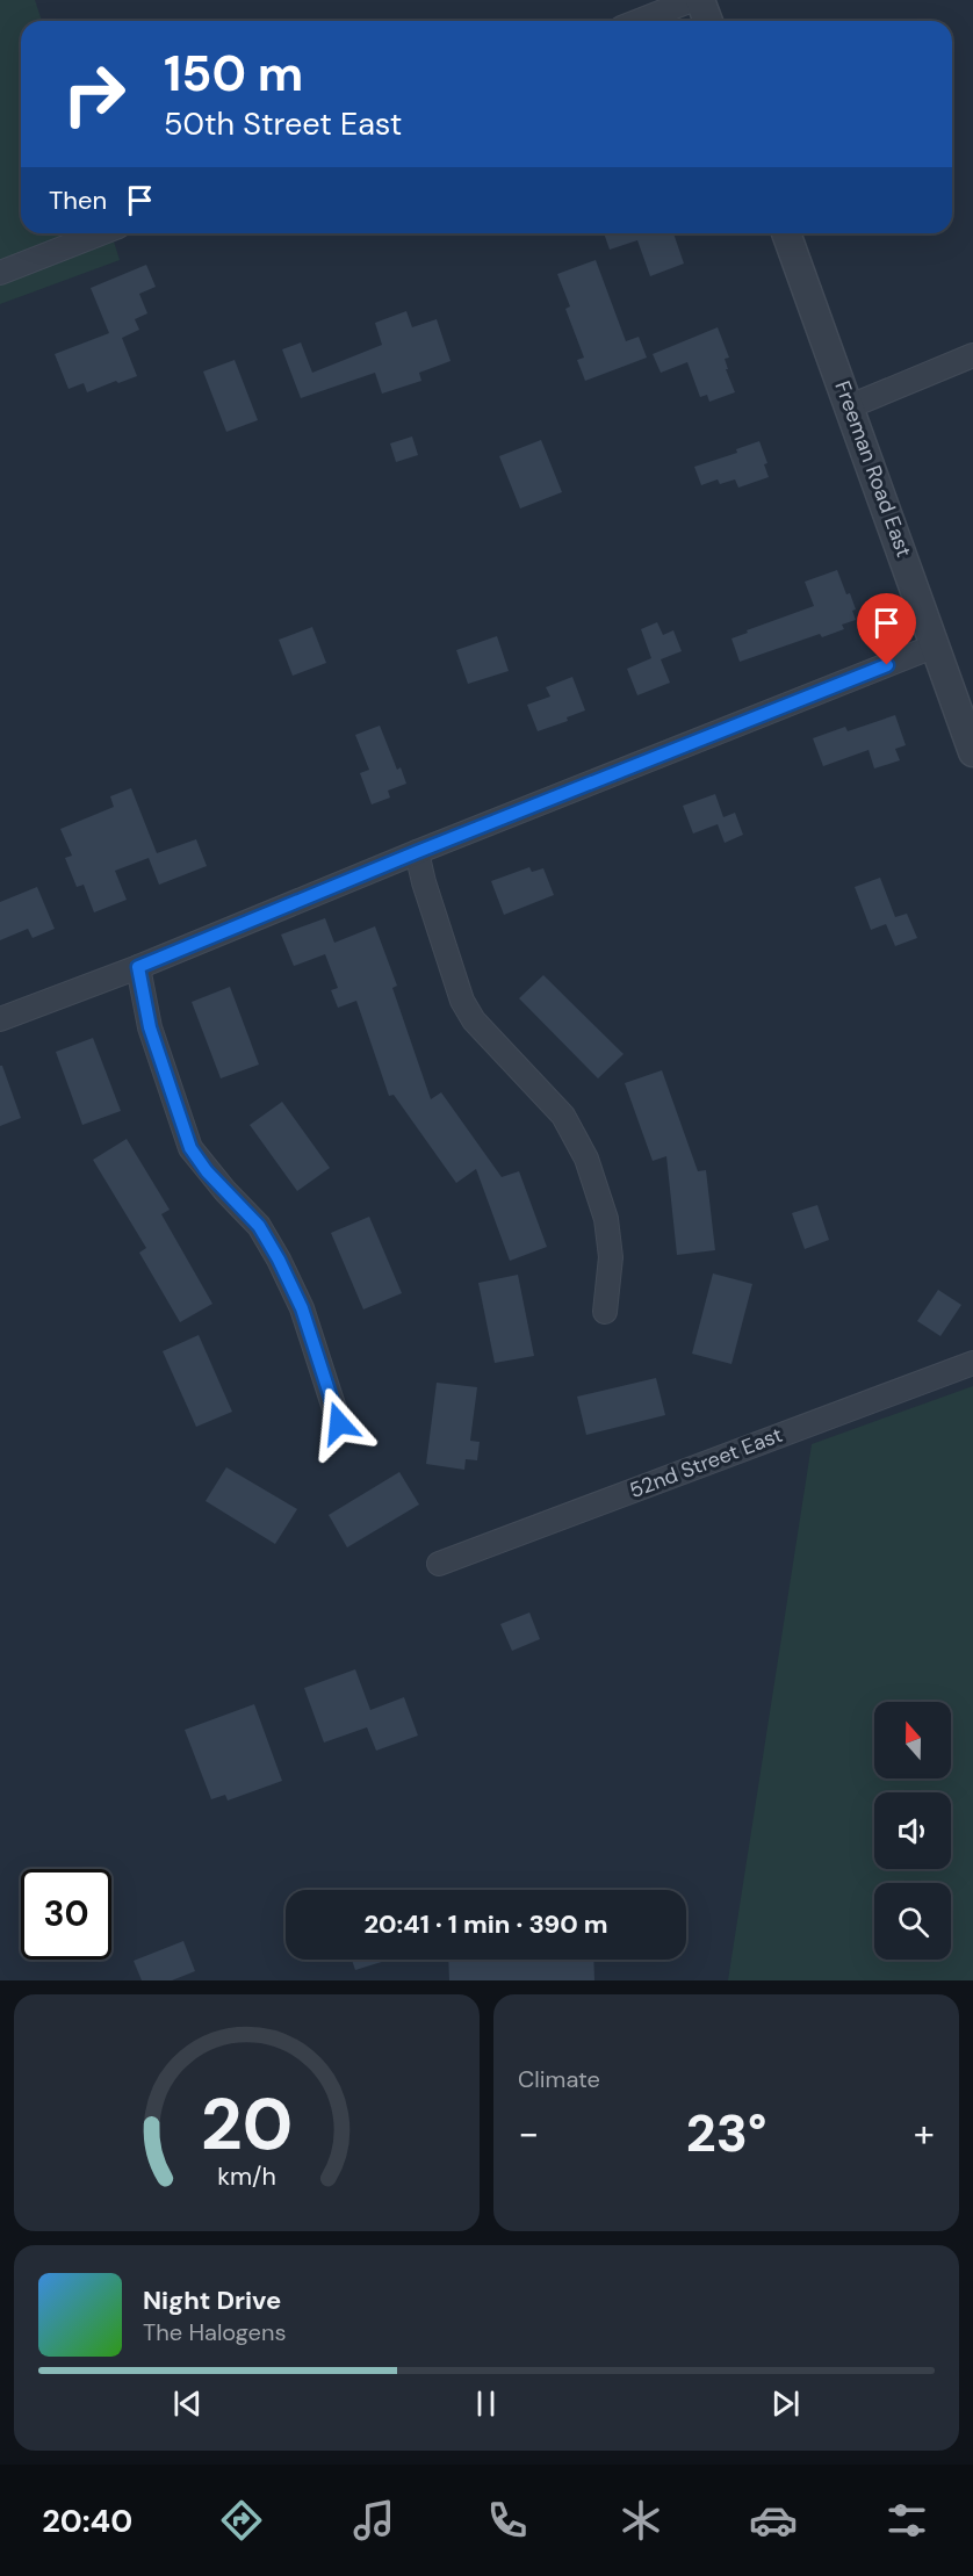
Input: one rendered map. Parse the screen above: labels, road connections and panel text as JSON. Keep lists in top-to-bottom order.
{
  "streets": {
    "street": ["Freeman Road East", "52nd Street East"]
  },
  "north": "top",
  "page": {
    "turn": ["150 m", "50th Street East"],
    "then": "Then",
    "limit": "30",
    "trip": "20:41 · 1 min · 390 m",
    "tile": "Climate",
    "heat": ["−", "23°", "+"],
    "song": ["Night Drive", "The Halogens"],
    "tabs": "20:40",
    "gauge": ["20", "km/h"]
  }
}
